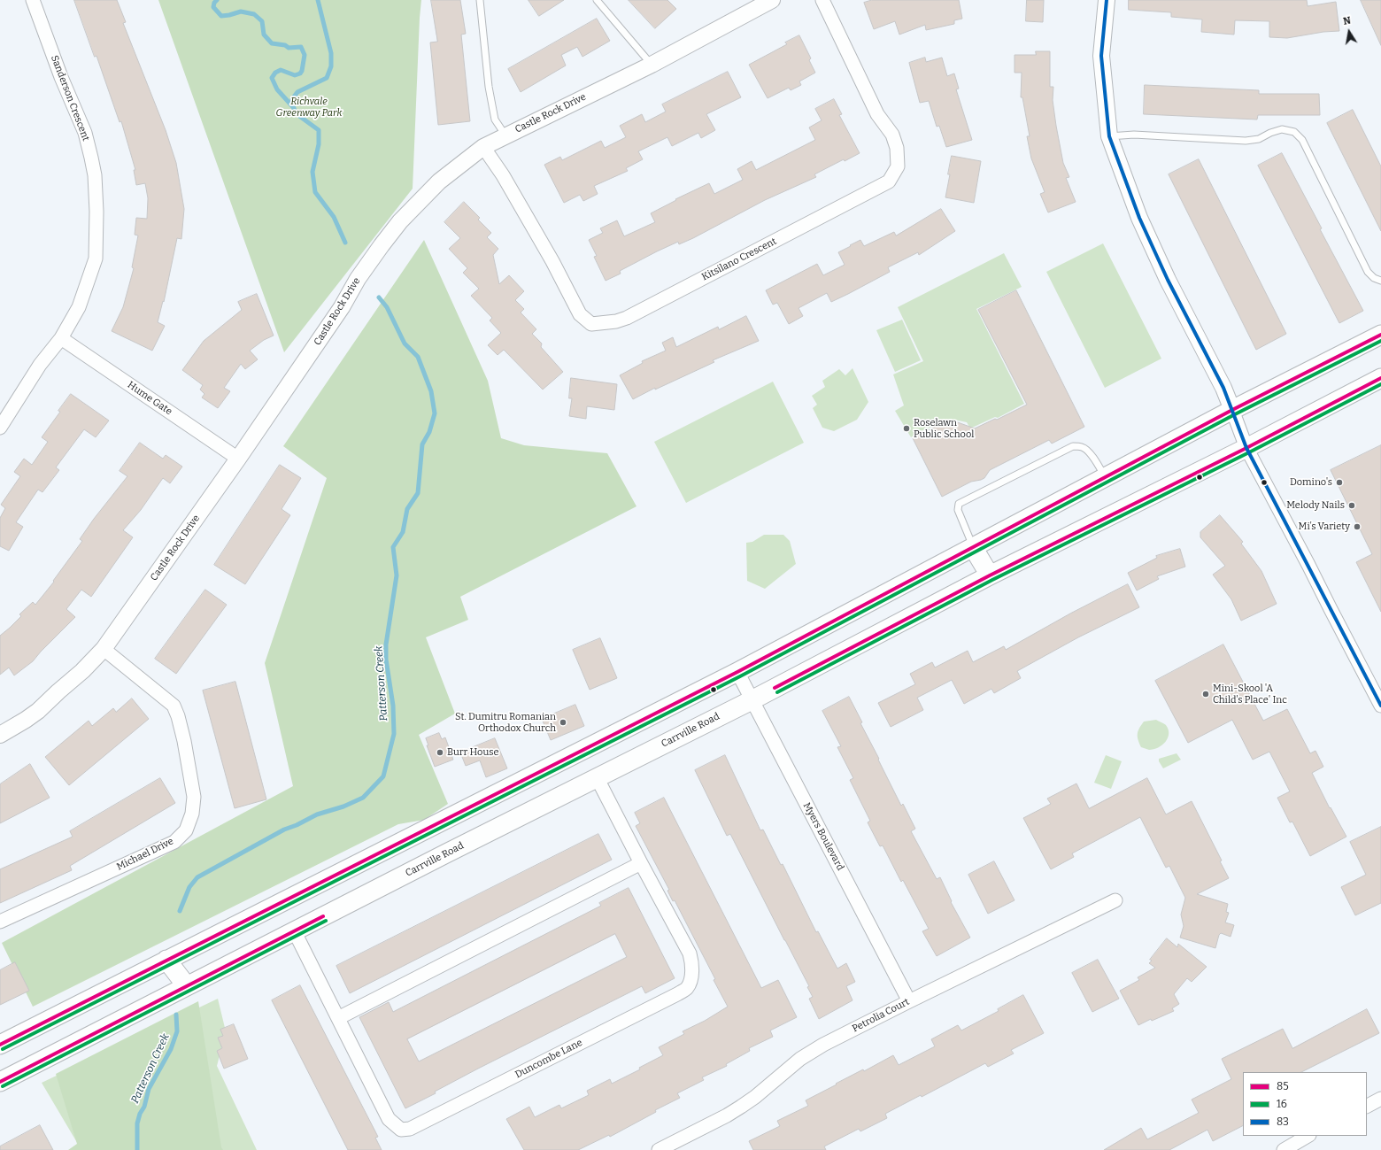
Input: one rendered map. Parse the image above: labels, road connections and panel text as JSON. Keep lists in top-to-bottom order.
{
  "streets": {
    "main road": ["Carrville Road"],
    "street": [
      "Sanderson Crescent",
      "Castle Rock Drive",
      "Kitsilano Crescent",
      "Hume Gate",
      "Myers Boulevard",
      "Michael Drive",
      "Petrolia Court",
      "Duncombe Lane"
    ]
  },
  "crossings": [
    ["Sanderson Crescent", "Hume Gate"],
    ["Castle Rock Drive", "Kitsilano Crescent"],
    ["Castle Rock Drive", "Hume Gate"],
    ["Castle Rock Drive", "Michael Drive"],
    ["Carrville Road", "Myers Boulevard"],
    ["Carrville Road", "Duncombe Lane"],
    ["Myers Boulevard", "Petrolia Court"]
  ],
  "water": ["Patterson Creek"],
  "parks": ["Richvale Greenway Park"],
  "places": [
    "Roselawn Public School",
    "Domino's",
    "Melody Nails",
    "Mi’s Variety",
    "Mini-Skool 'A Child's Place' Inc",
    "St. Dumitru Romanian Orthodox Church",
    "Burr House"
  ],
  "lines": ["transit line 83", "transit line 85", "transit line 16"],
  "legend": ["85", "16", "83"],
  "north": "top"
}
